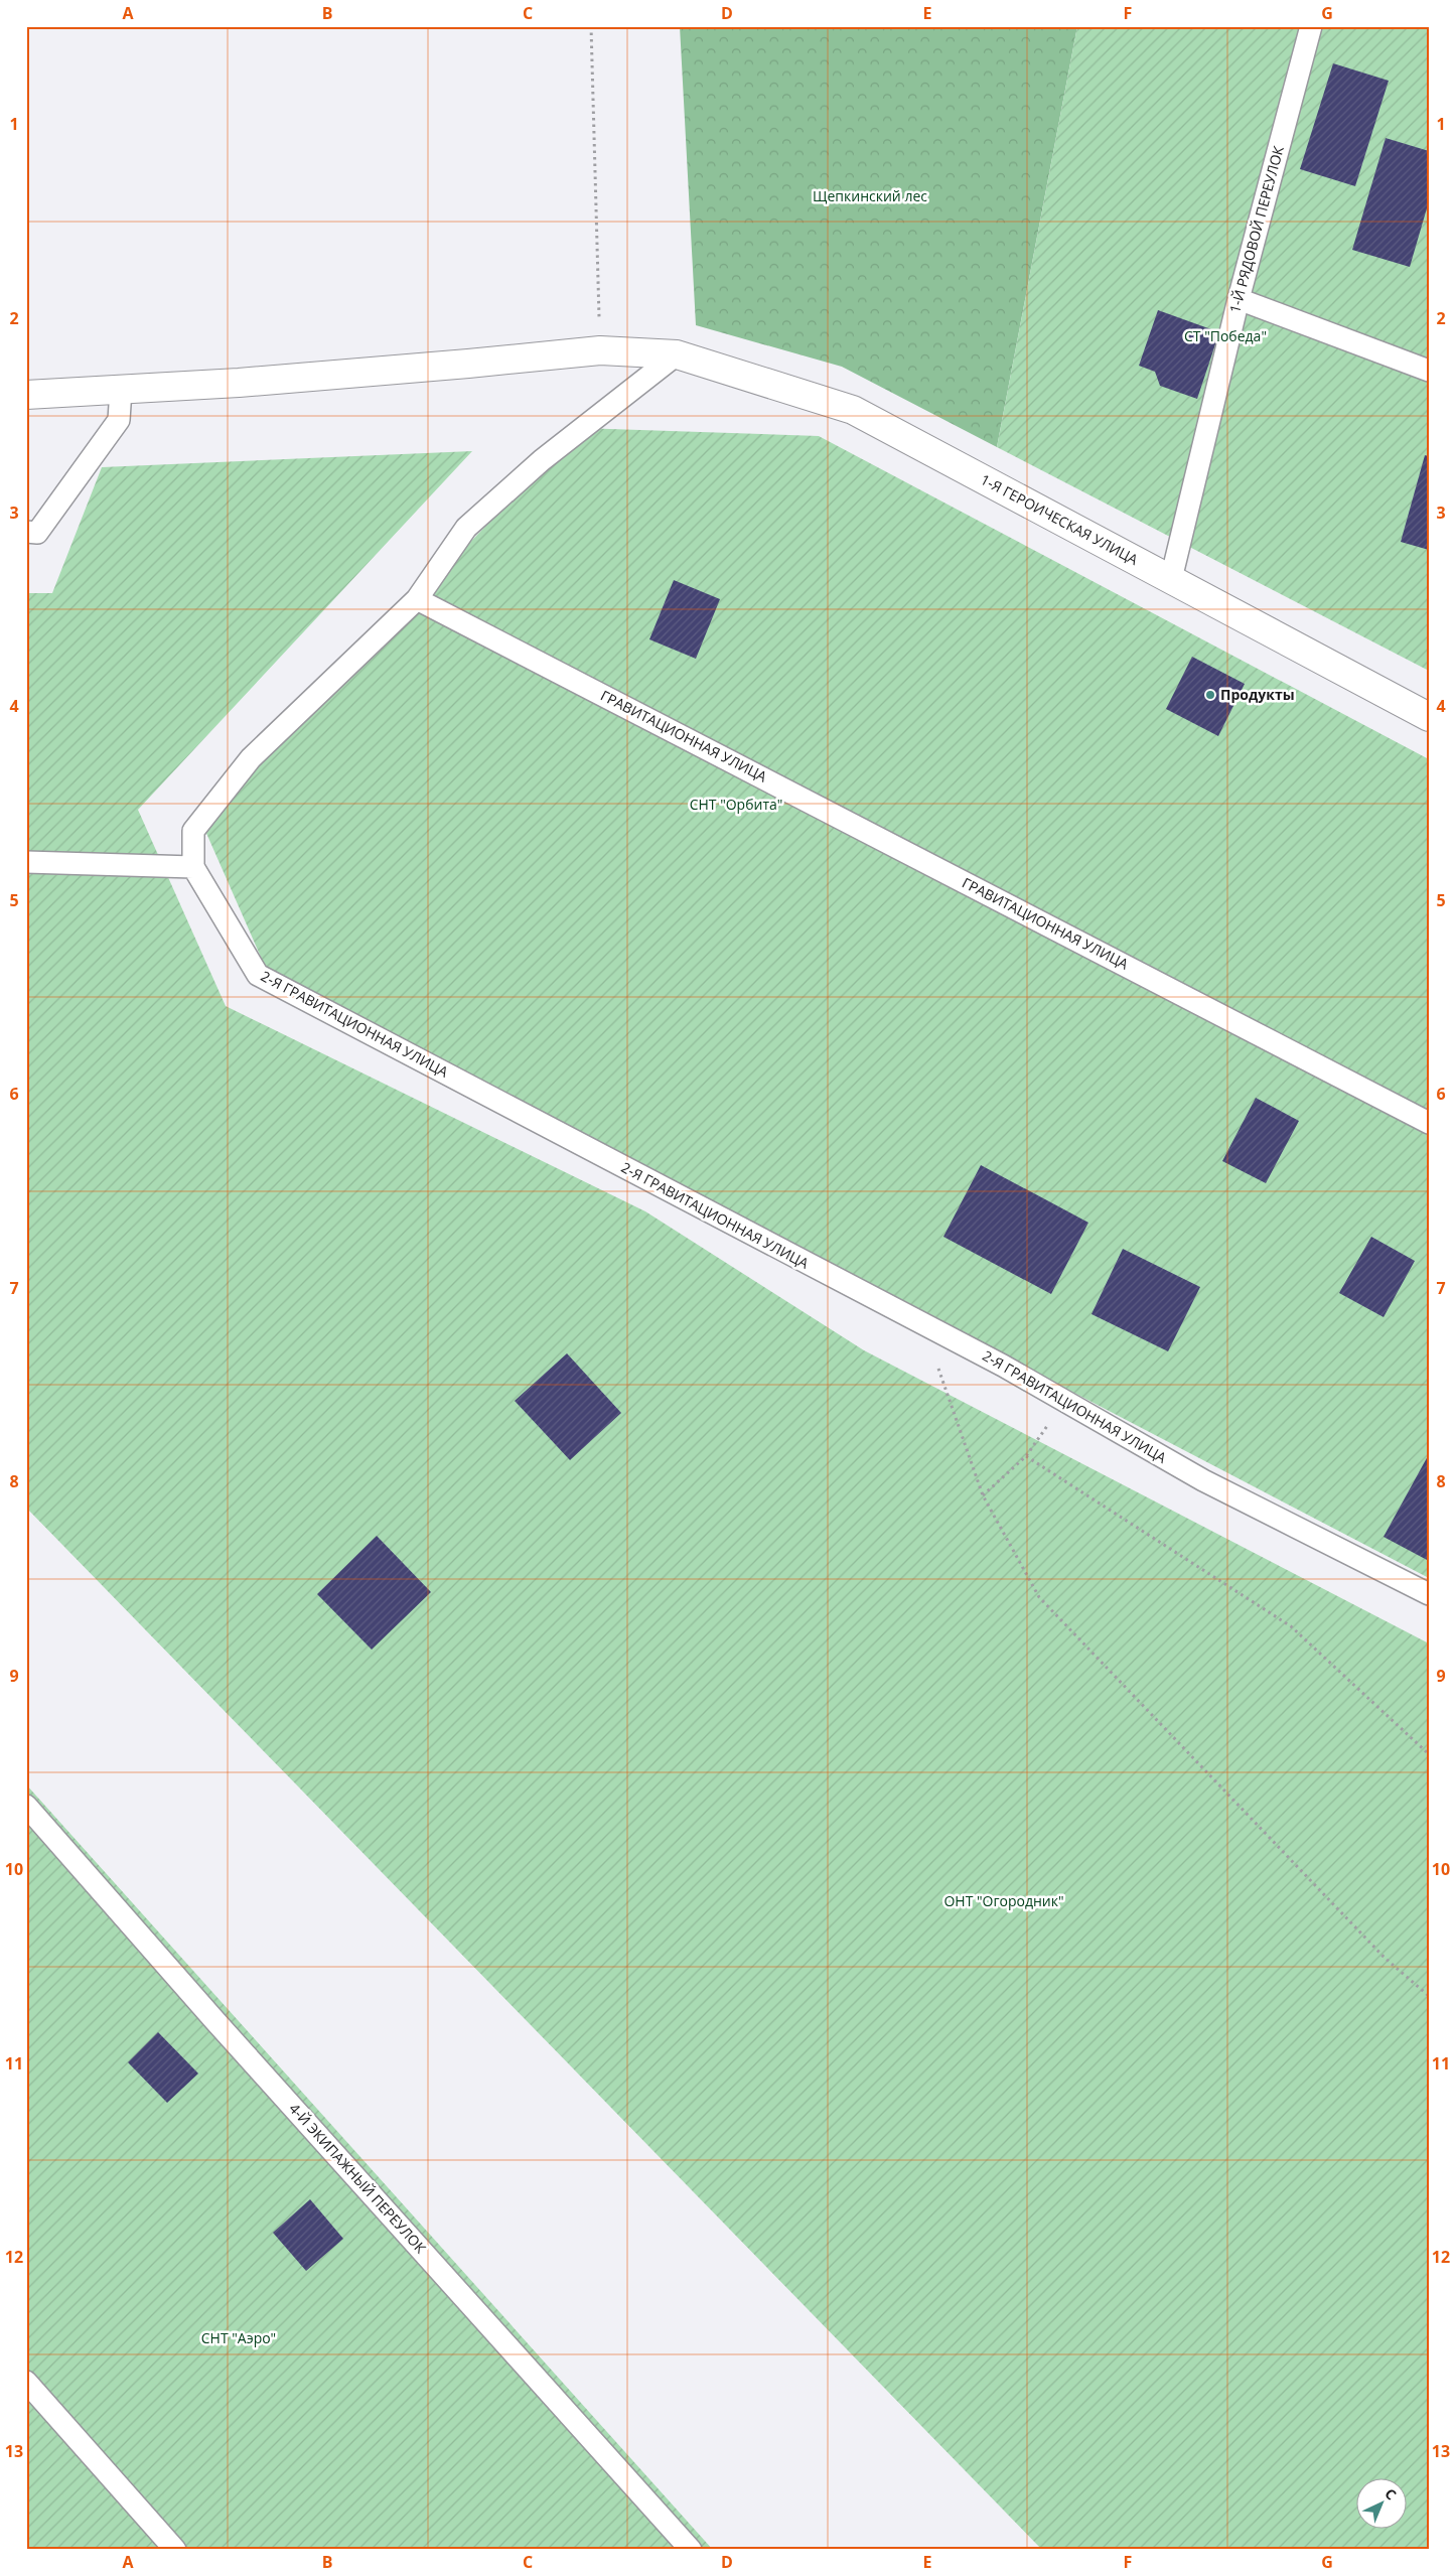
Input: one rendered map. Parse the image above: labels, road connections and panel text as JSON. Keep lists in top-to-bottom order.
{
  "streets": {
    "street": ["1-Я ГЕРОИЧЕСКАЯ УЛИЦА"],
    "lane": [
      "1-Й РЯДОВОЙ ПЕРЕУЛОК",
      "ГРАВИТАЦИОННАЯ УЛИЦА",
      "2-Я ГРАВИТАЦИОННАЯ УЛИЦА",
      "4-Й ЭКИПАЖНЫЙ ПЕРЕУЛОК"
    ]
  },
  "crossings": [
    ["1-Й РЯДОВОЙ ПЕРЕУЛОК", "1-Я ГЕРОИЧЕСКАЯ УЛИЦА"]
  ],
  "parks": [
    "Щепкинский лес",
    "СТ \"Победа\"",
    "СНТ \"Орбита\"",
    "ОНТ \"Огородник\"",
    "СНТ \"Аэро\""
  ],
  "places": ["Продукты"],
  "north": "top right",
  "grid": {
    "columns": [
      "A",
      "B",
      "C",
      "D",
      "E",
      "F",
      "G"
    ],
    "rows": [
      "1",
      "2",
      "3",
      "4",
      "5",
      "6",
      "7",
      "8",
      "9",
      "10",
      "11",
      "12",
      "13"
    ]
  }
}
